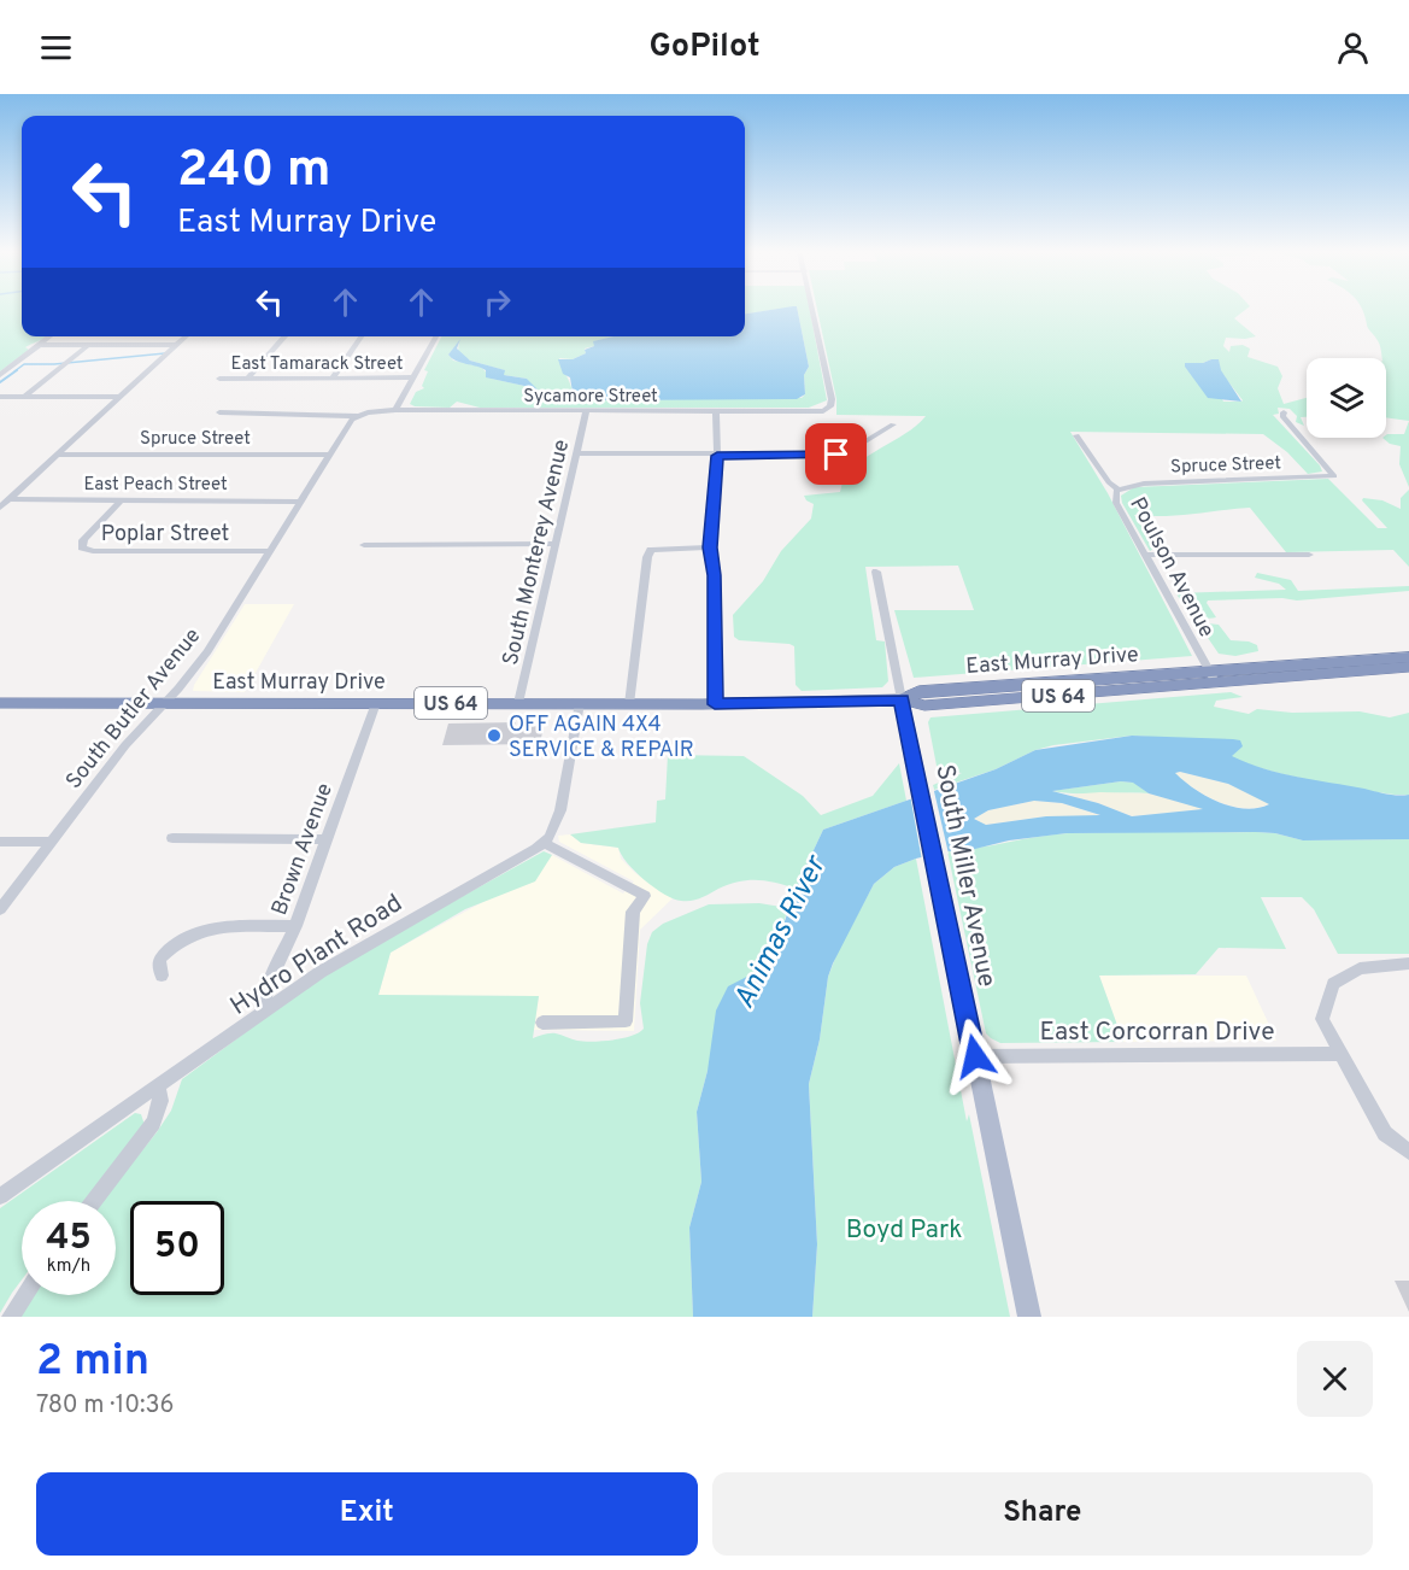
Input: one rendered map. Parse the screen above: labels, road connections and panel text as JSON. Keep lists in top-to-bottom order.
{
  "streets": {
    "highway": ["East Murray Drive", "US 64"],
    "main road": ["South Miller Avenue"],
    "street": [
      "East Tamarack Street",
      "Sycamore Street",
      "Spruce Street",
      "East Peach Street",
      "Poplar Street",
      "South Monterey Avenue",
      "Poulson Avenue",
      "South Butler Avenue",
      "Brown Avenue",
      "Hydro Plant Road",
      "East Corcorran Drive"
    ]
  },
  "crossings": [
    ["Sycamore Street", "South Monterey Avenue"],
    ["Sycamore Street", "South Butler Avenue"],
    ["Spruce Street", "Poulson Avenue"],
    ["Spruce Street", "South Butler Avenue"],
    ["East Peach Street", "Poplar Street"],
    ["East Peach Street", "South Butler Avenue"],
    ["Poplar Street", "South Butler Avenue"],
    ["South Monterey Avenue", "East Murray Drive"],
    ["Poulson Avenue", "East Murray Drive"],
    ["Poulson Avenue", "US 64"],
    ["East Murray Drive", "US 64"],
    ["East Murray Drive", "South Butler Avenue"],
    ["East Murray Drive", "Brown Avenue"],
    ["East Murray Drive", "South Miller Avenue"],
    ["East Murray Drive", "Hydro Plant Road"],
    ["Brown Avenue", "Hydro Plant Road"],
    ["South Miller Avenue", "East Corcorran Drive"]
  ],
  "water": ["Animas River"],
  "parks": ["Boyd Park"],
  "places": ["OFF AGAIN 4X4 SERVICE & REPAIR"],
  "page": {
    "header": "GoPilot",
    "turn": ["240 m", "East Murray Drive"],
    "speed": "45 km/h",
    "limit": "50",
    "heading": ["2 min", "780 m · 10:36"],
    "buttons": ["Exit", "Share"]
  }
}
